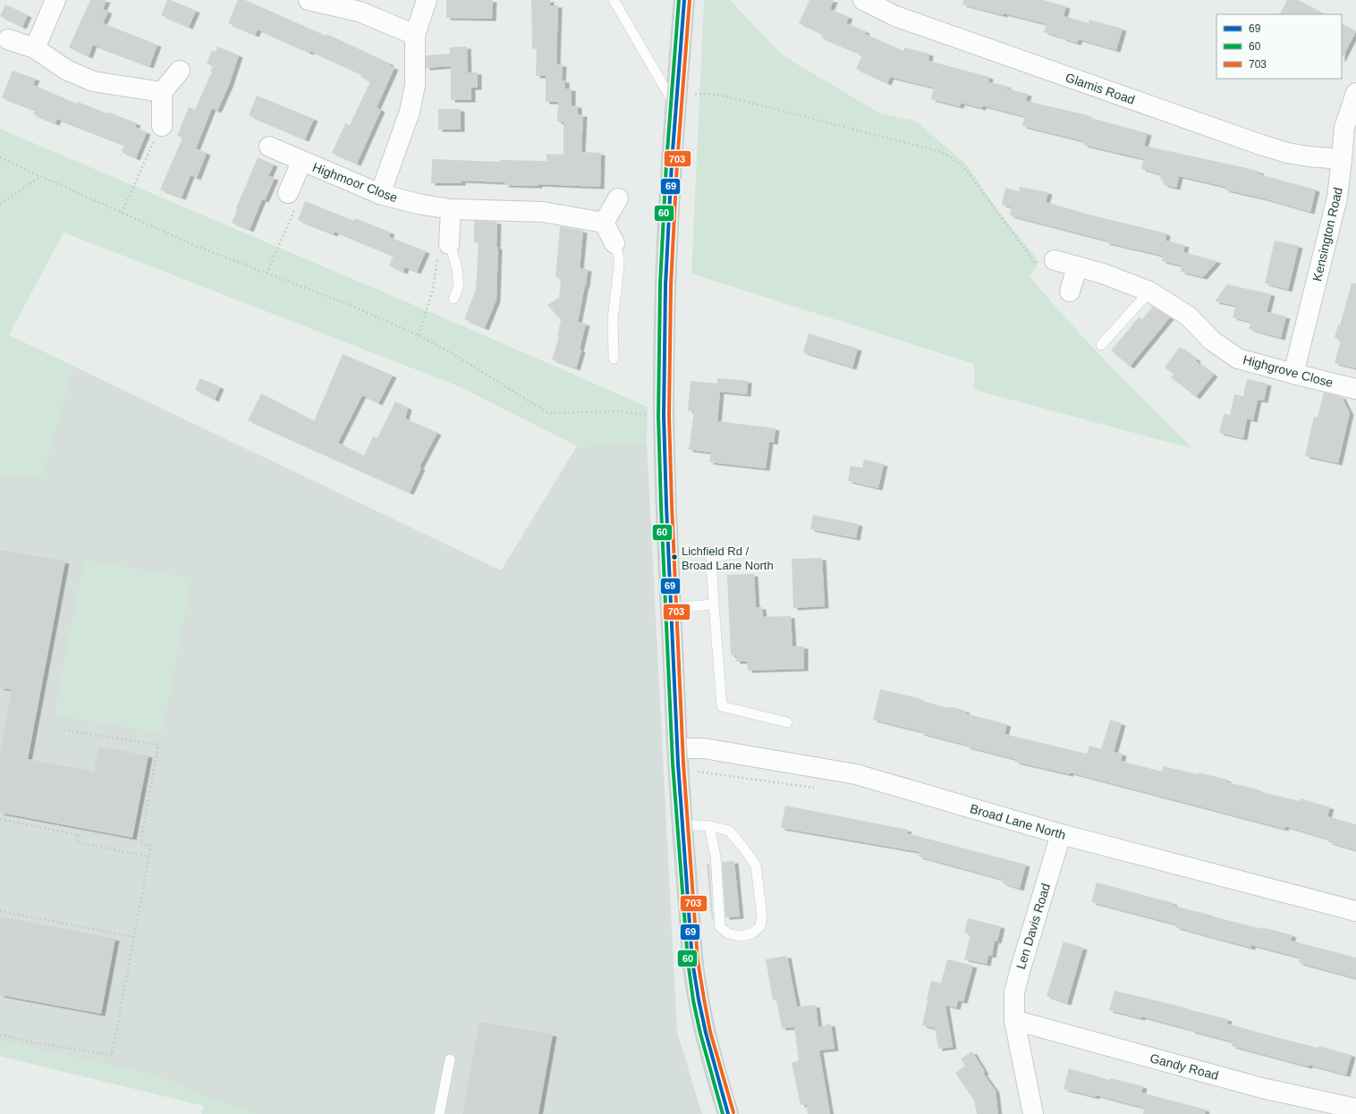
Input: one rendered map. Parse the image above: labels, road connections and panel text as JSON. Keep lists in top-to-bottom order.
{
  "streets": {
    "street": [
      "Glamis Road",
      "Highmoor Close",
      "Kensington Road",
      "Highgrove Close",
      "Broad Lane North",
      "Len Davis Road",
      "Gandy Road"
    ]
  },
  "crossings": [
    ["Glamis Road", "Kensington Road"],
    ["Kensington Road", "Highgrove Close"],
    ["Broad Lane North", "Len Davis Road"],
    ["Len Davis Road", "Gandy Road"]
  ],
  "places": ["Lichfield Rd / Broad Lane North"],
  "lines": ["transit line 69", "transit line 60", "transit line 703"],
  "legend": ["69", "60", "703"]
}
